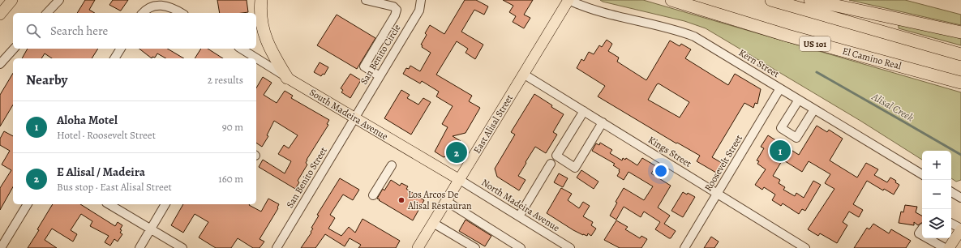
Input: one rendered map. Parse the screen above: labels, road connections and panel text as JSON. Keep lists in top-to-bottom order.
{
  "streets": {
    "highway": ["US 101", "El Camino Real"],
    "main road": ["South Madeira Avenue", "East Alisal Street"],
    "street": [
      "San Benito Circle",
      "Kern Street",
      "Kings Street",
      "Roosevelt Street",
      "San Benito Street",
      "North Madeira Avenue"
    ]
  },
  "crossings": [
    ["San Benito Circle", "South Madeira Avenue"],
    ["San Benito Circle", "San Benito Street"],
    ["Kern Street", "East Alisal Street"],
    ["Kern Street", "Roosevelt Street"],
    ["South Madeira Avenue", "East Alisal Street"],
    ["South Madeira Avenue", "San Benito Street"],
    ["South Madeira Avenue", "North Madeira Avenue"],
    ["East Alisal Street", "Kings Street"],
    ["East Alisal Street", "North Madeira Avenue"],
    ["Kings Street", "Roosevelt Street"]
  ],
  "water": ["Alisal Creek"],
  "places": ["Los Arcos De Alisal Restauran"],
  "page": {
    "search": "Search here",
    "heading": ["Nearby", "2 results"],
    "list": [
      {
        "mark": "1",
        "name": "Aloha Motel",
        "note": "Hotel · Roosevelt Street",
        "value": "90 m"
      },
      {
        "mark": "2",
        "name": "E Alisal / Madeira",
        "note": "Bus stop · East Alisal Street",
        "value": "160 m"
      }
    ],
    "pins": ["1", "2"],
    "map_buttons": ["+", "−"]
  }
}
